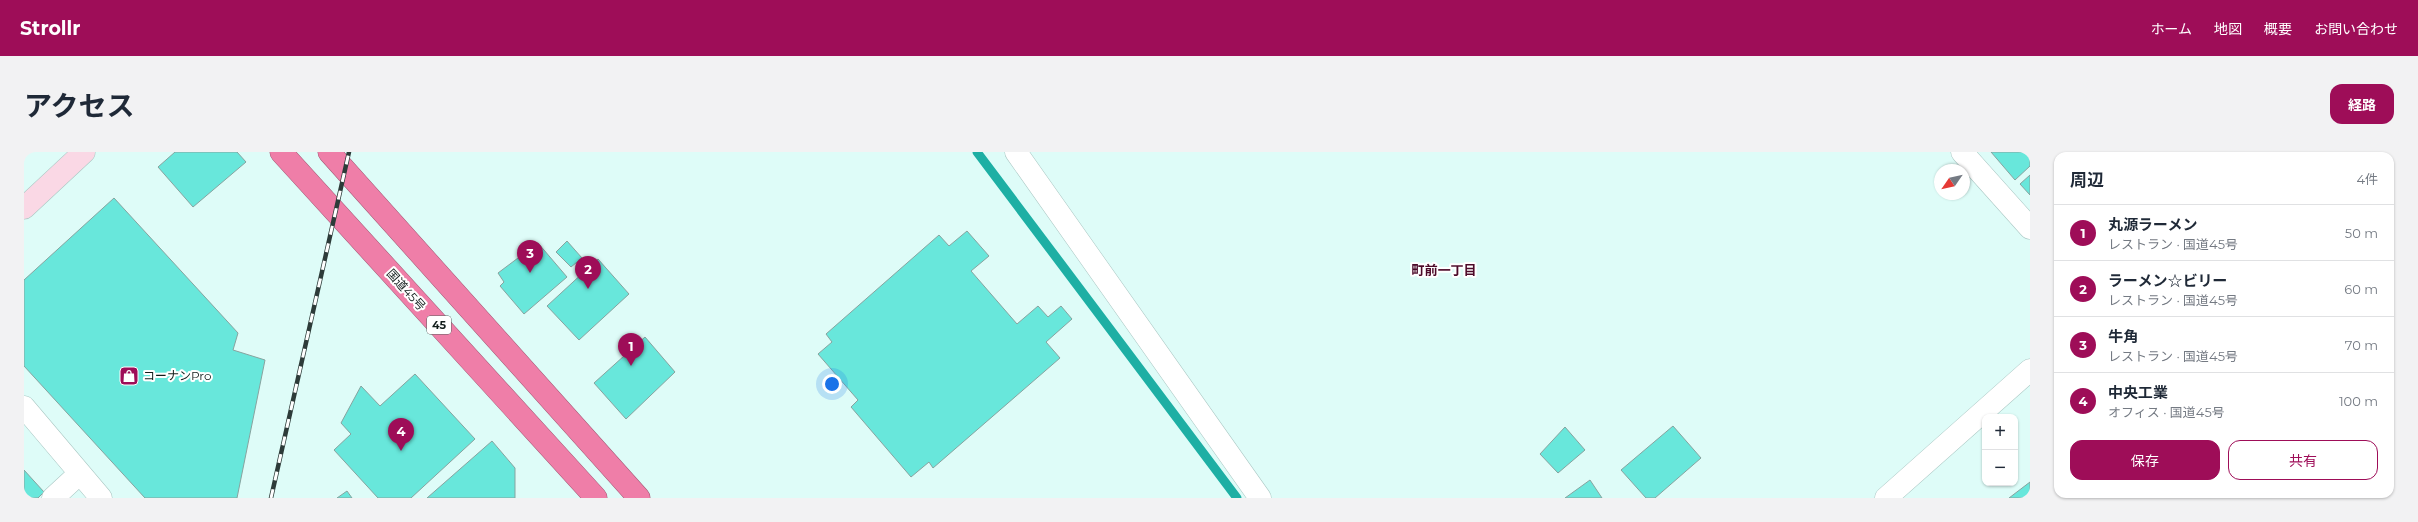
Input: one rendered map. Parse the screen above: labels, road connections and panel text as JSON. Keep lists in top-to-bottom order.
{
  "streets": {
    "highway": ["国道45号", "45"]
  },
  "districts": ["町前一丁目"],
  "places": {
    "shop": ["コーナンPro"]
  },
  "north": "bottom left",
  "page": {
    "header": "Strollr",
    "nav": [
      "ホーム",
      "地図",
      "概要",
      "お問い合わせ"
    ],
    "title": "アクセス",
    "buttons": [
      "経路",
      ["保存", "共有"]
    ],
    "heading": ["周辺", "4件"],
    "list": [
      {
        "mark": "1",
        "name": "丸源ラーメン",
        "note": "レストラン · 国道45号",
        "value": "50 m"
      },
      {
        "mark": "2",
        "name": "ラーメン☆ビリー",
        "note": "レストラン · 国道45号",
        "value": "60 m"
      },
      {
        "mark": "3",
        "name": "牛角",
        "note": "レストラン · 国道45号",
        "value": "70 m"
      },
      {
        "mark": "4",
        "name": "中央工業",
        "note": "オフィス · 国道45号",
        "value": "100 m"
      }
    ],
    "pins": [
      "3",
      "2",
      "1",
      "4"
    ],
    "map_buttons": ["+", "−"]
  }
}
